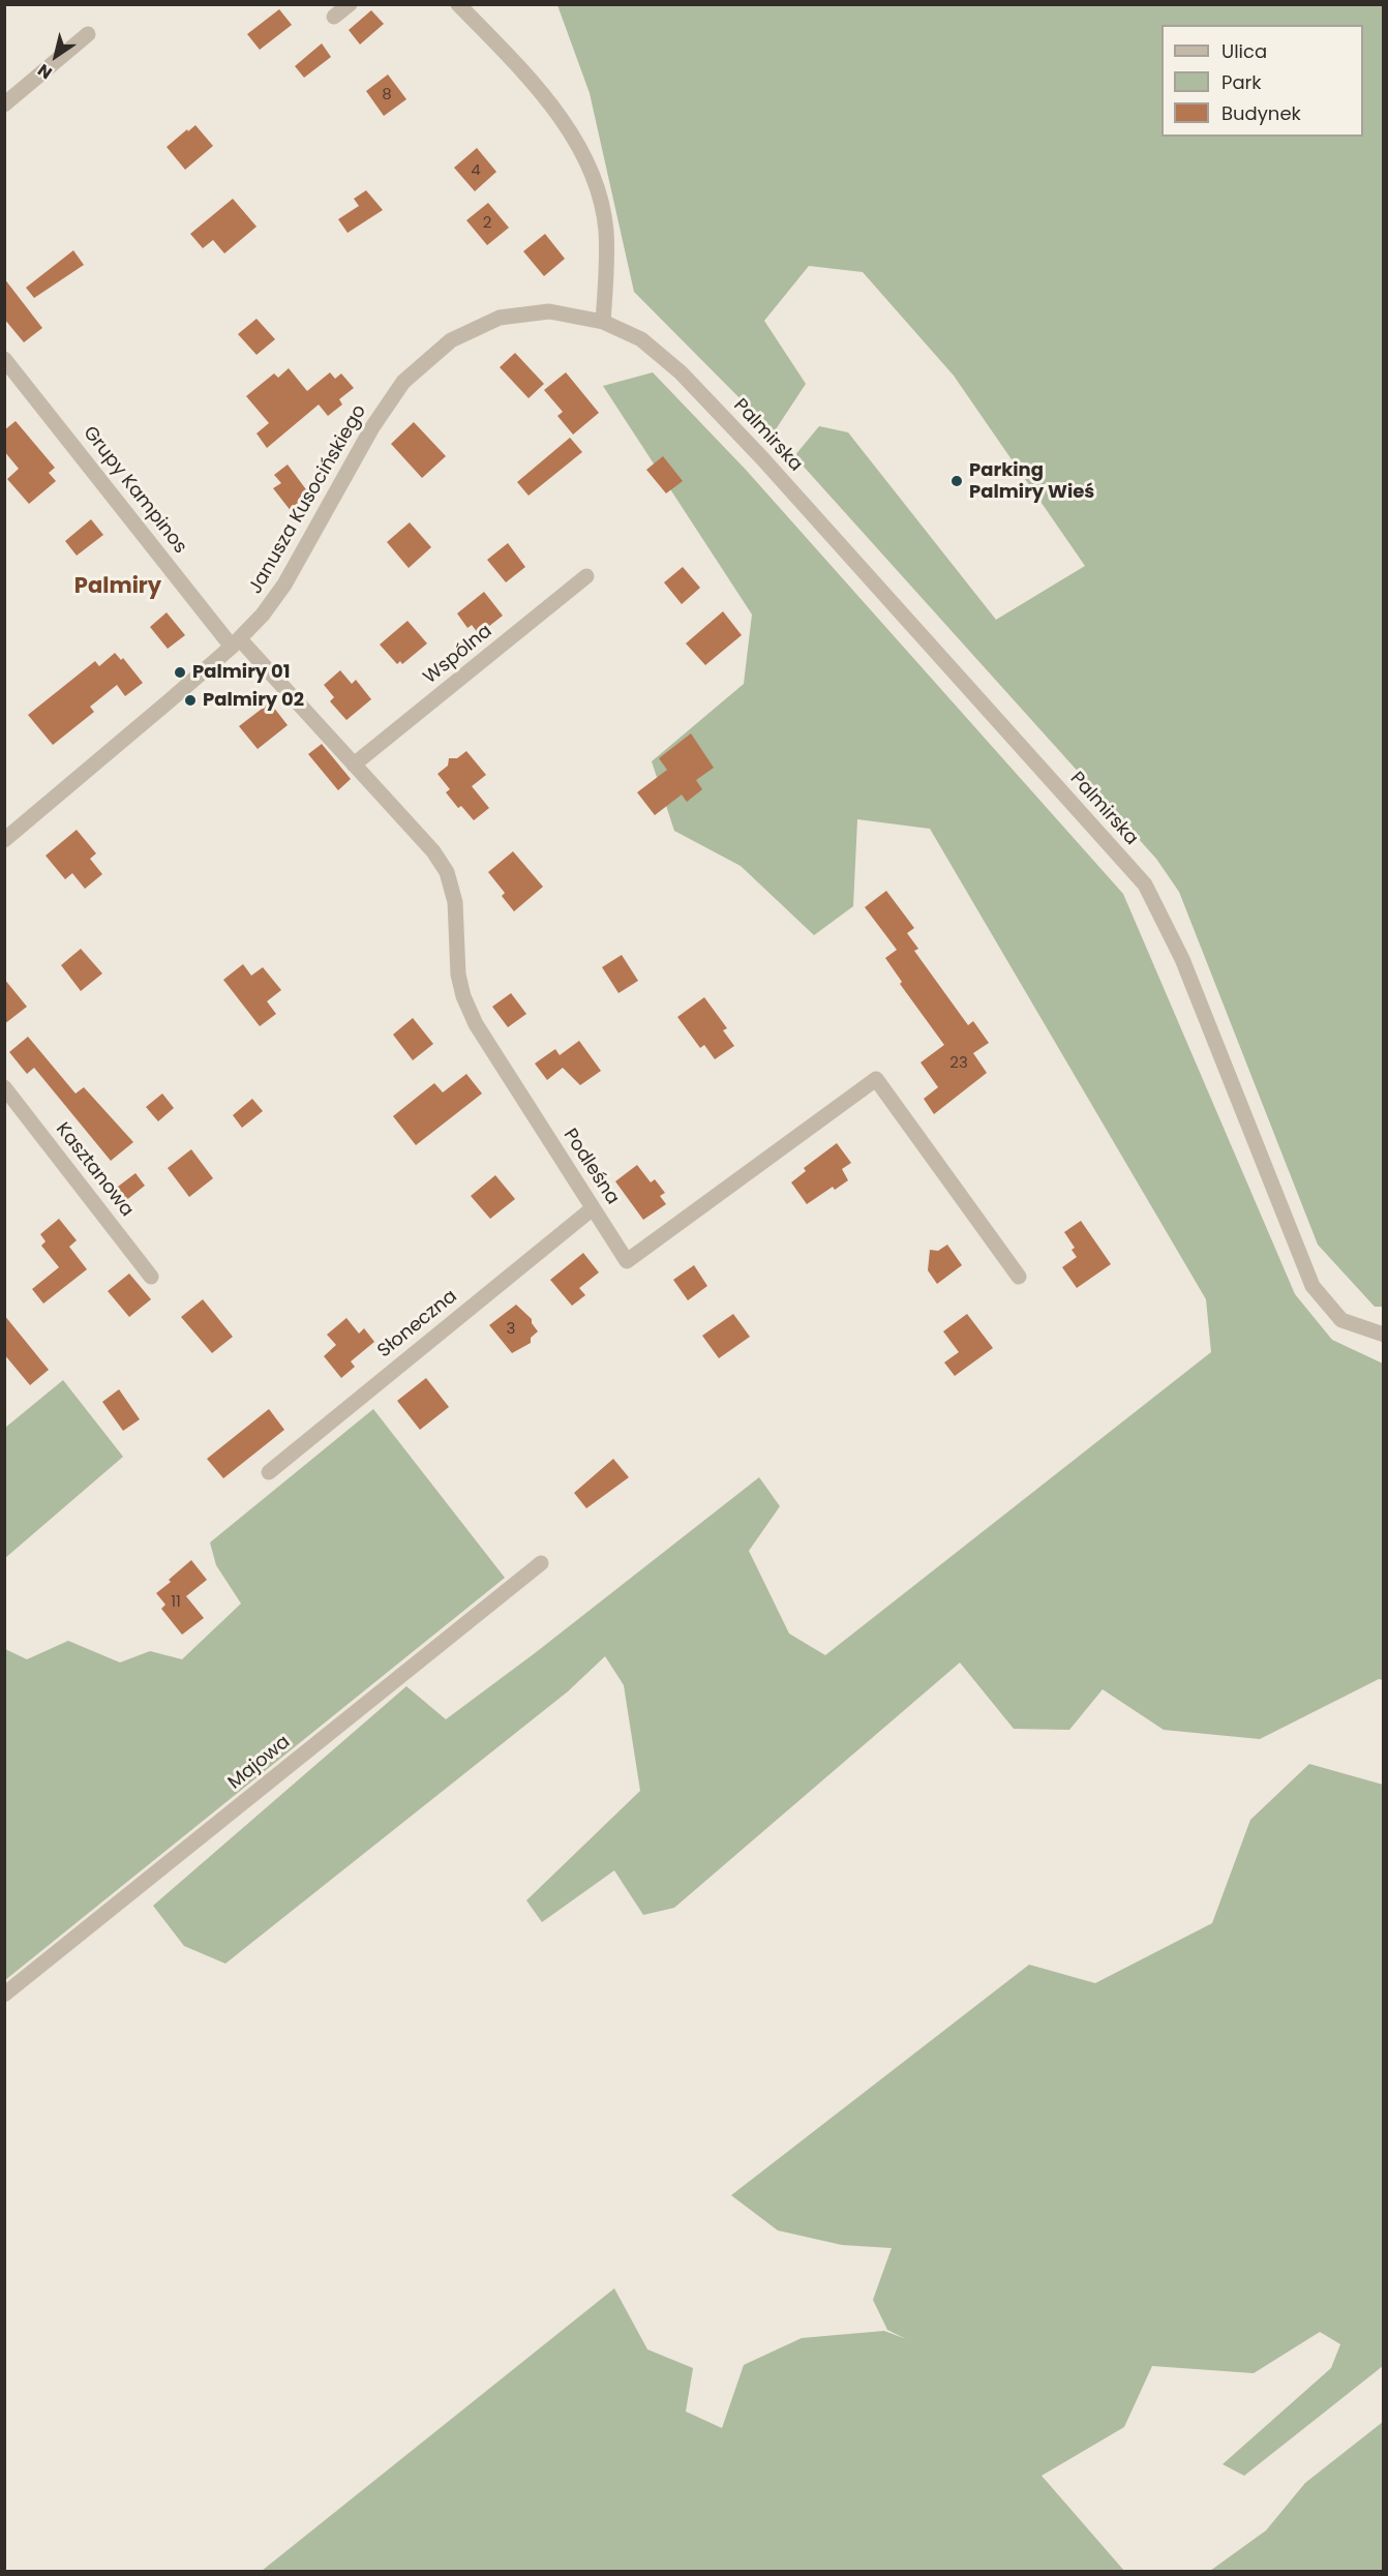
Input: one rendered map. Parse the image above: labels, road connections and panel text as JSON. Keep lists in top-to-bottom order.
{
  "streets": {
    "street": [
      "Palmirska",
      "Grupy Kampinos",
      "Janusza Kusocińskiego",
      "Wspólna",
      "Podleśna",
      "Kasztanowa",
      "Słoneczna",
      "Majowa"
    ]
  },
  "crossings": [
    ["Palmirska", "Janusza Kusocińskiego"],
    ["Grupy Kampinos", "Janusza Kusocińskiego"],
    ["Grupy Kampinos", "Podleśna"],
    ["Janusza Kusocińskiego", "Podleśna"],
    ["Wspólna", "Podleśna"],
    ["Podleśna", "Słoneczna"]
  ],
  "districts": ["Palmiry"],
  "places": ["Parking Palmiry Wieś", "Palmiry 01", "Palmiry 02"],
  "house_numbers": [
    "8",
    "4",
    "2",
    "23",
    "3",
    "11"
  ],
  "legend": ["Ulica", "Park", "Budynek"],
  "north": "bottom left"
}
